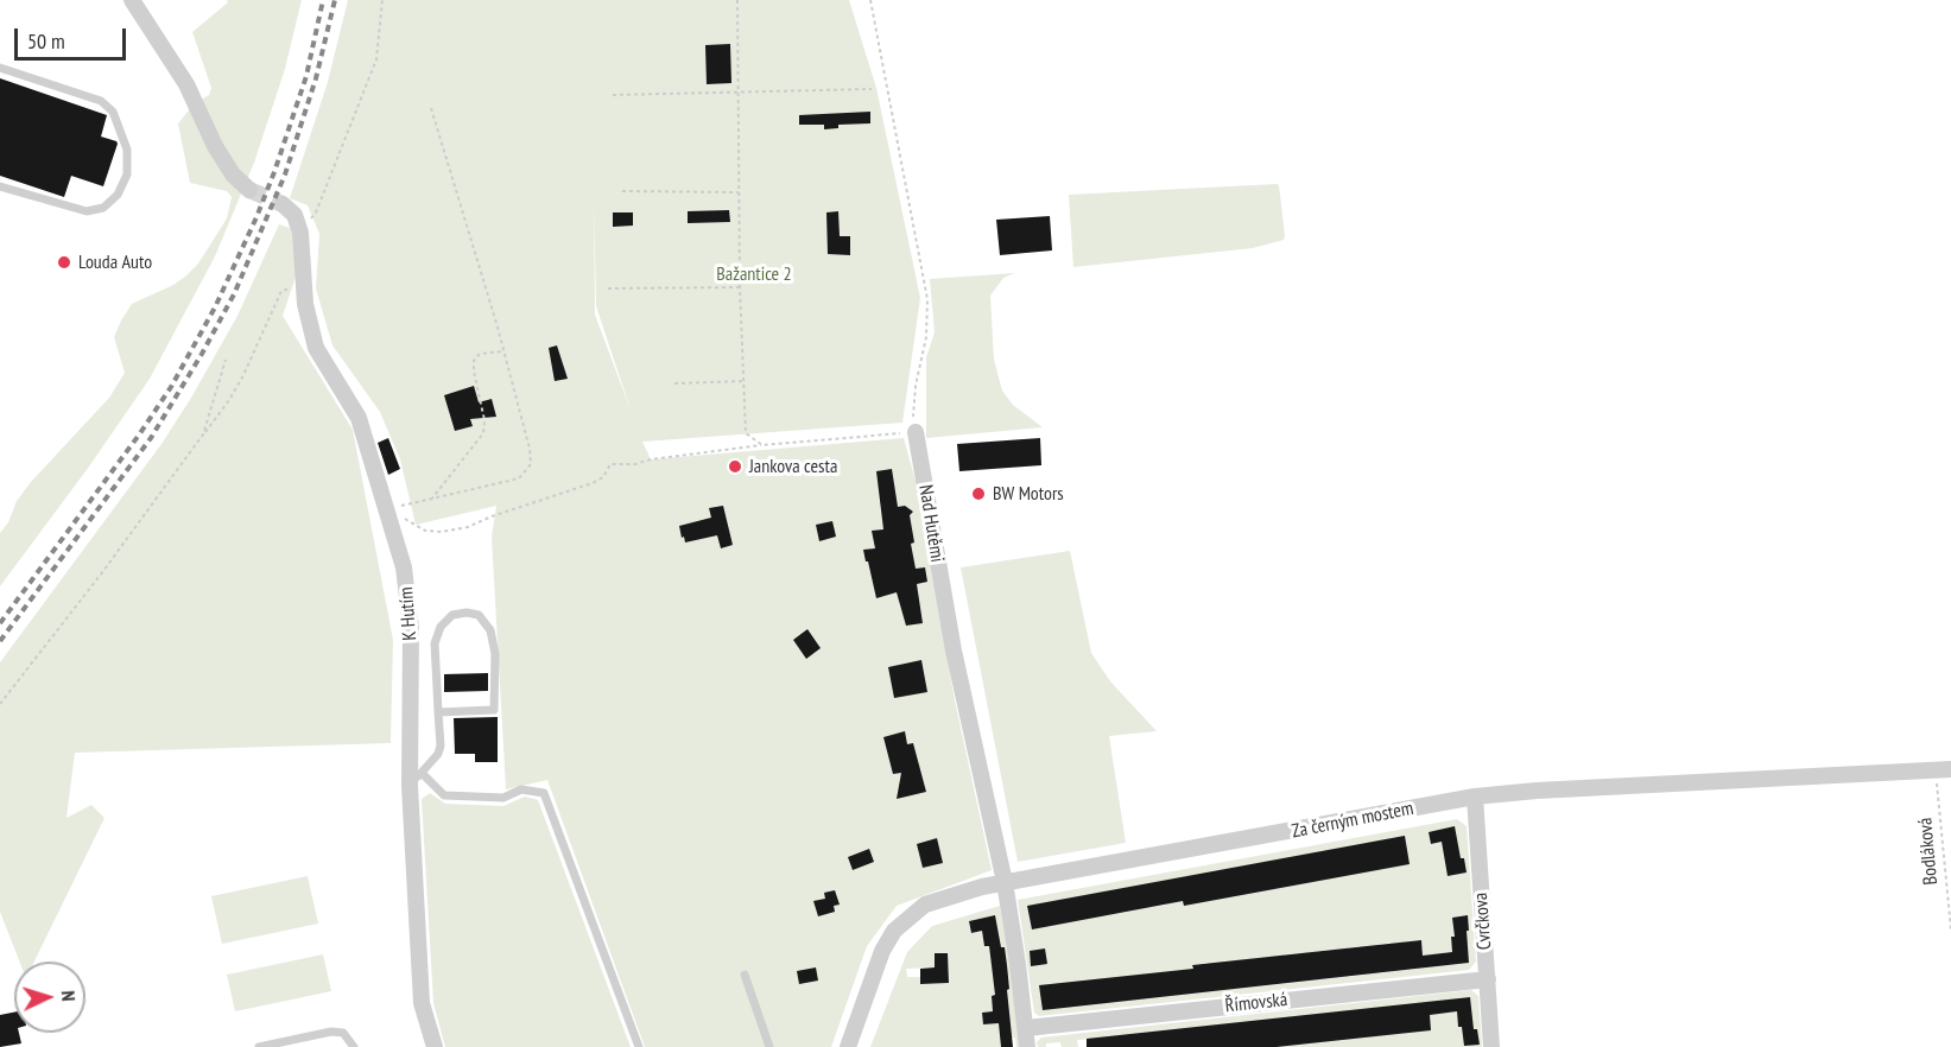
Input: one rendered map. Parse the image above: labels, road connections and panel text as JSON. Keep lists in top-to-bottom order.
{
  "streets": {
    "street": [
      "Nad Hutěmi",
      "K Hutím",
      "Za černým mostem",
      "Cvrčkova",
      "Římovská"
    ],
    "path": ["Bodláková"]
  },
  "crossings": [
    ["Nad Hutěmi", "Za černým mostem"],
    ["Nad Hutěmi", "Římovská"],
    ["Za černým mostem", "Bodláková"],
    ["Za černým mostem", "Cvrčkova"],
    ["Cvrčkova", "Římovská"]
  ],
  "parks": ["Bažantice 2"],
  "places": ["Louda Auto", "Jankova cesta", "BW Motors"],
  "scale_bar": "50 m",
  "north": "right"
}
